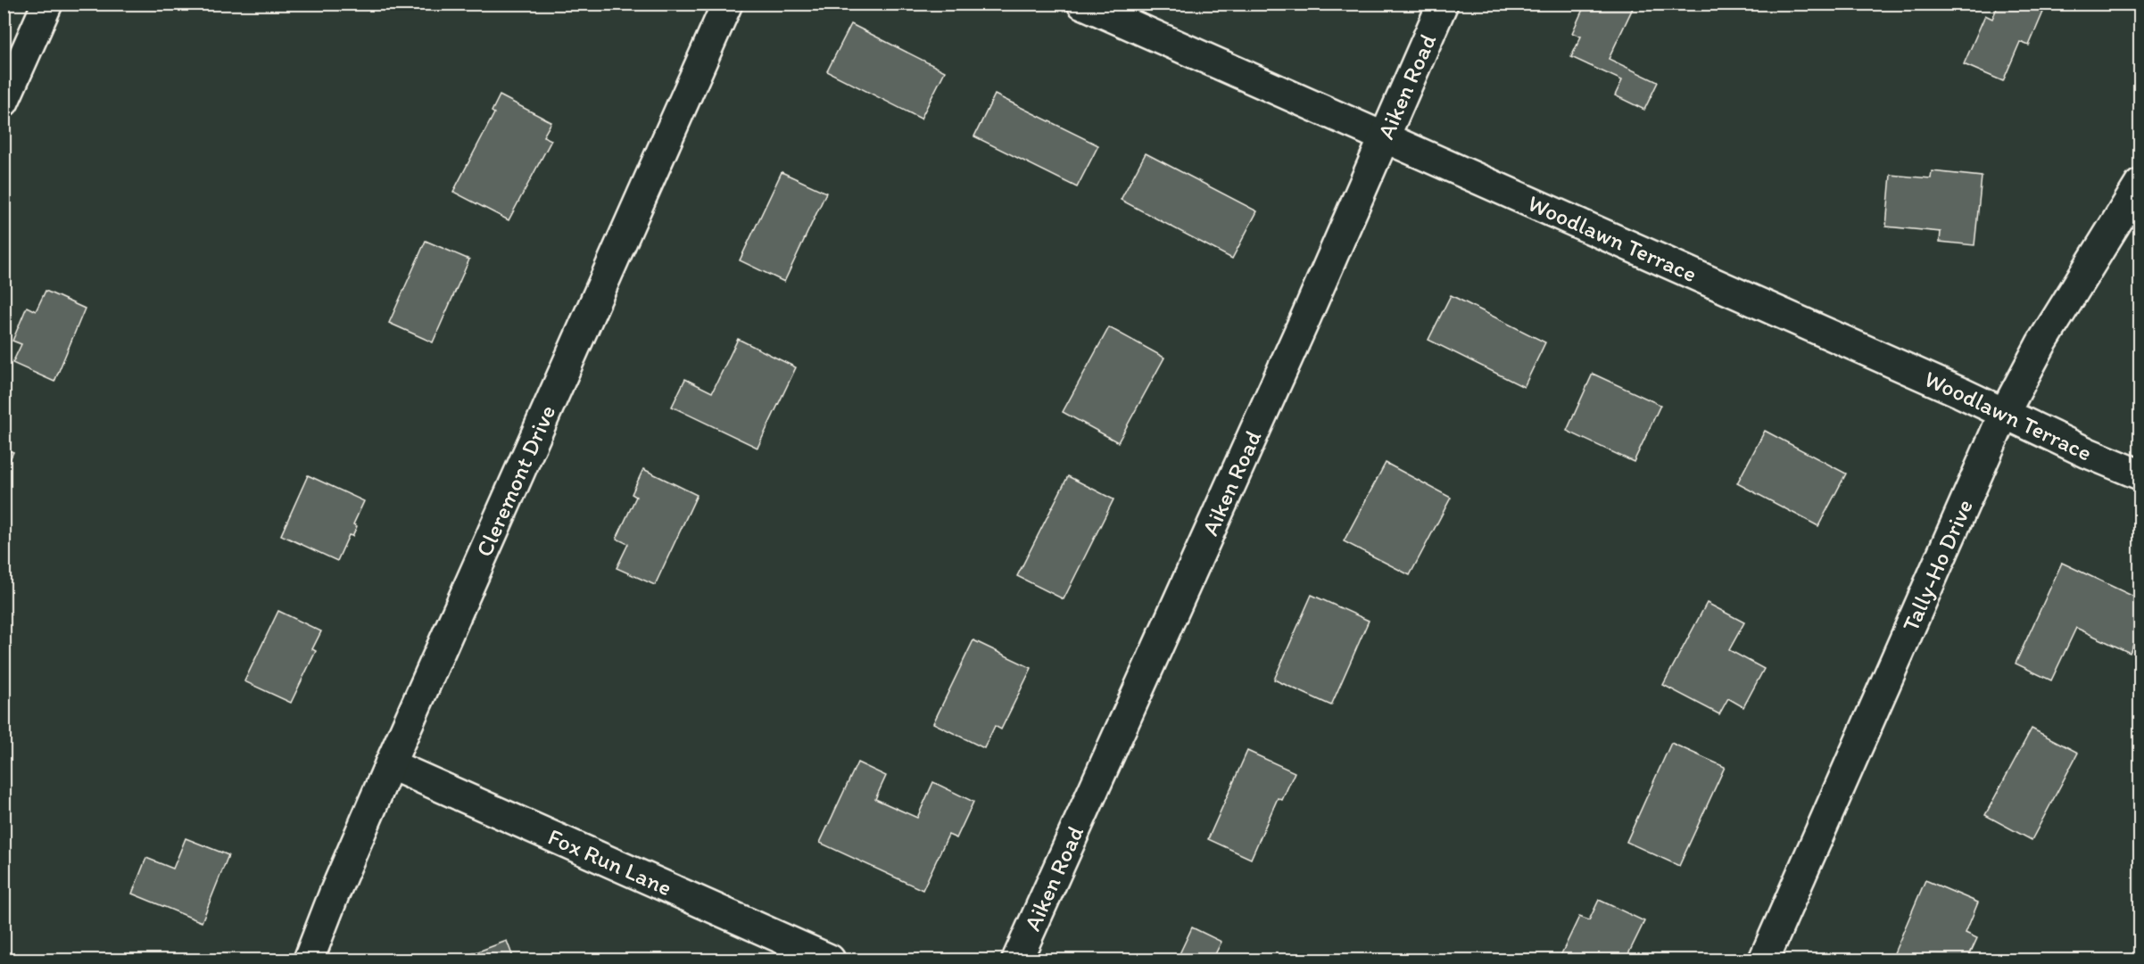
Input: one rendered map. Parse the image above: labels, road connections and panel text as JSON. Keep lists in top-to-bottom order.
{
  "streets": {
    "street": [
      "Aiken Road",
      "Woodlawn Terrace",
      "Cleremont Drive",
      "Tally-Ho Drive",
      "Fox Run Lane"
    ]
  },
  "crossings": [
    ["Aiken Road", "Woodlawn Terrace"],
    ["Woodlawn Terrace", "Tally-Ho Drive"],
    ["Cleremont Drive", "Fox Run Lane"]
  ]
}
